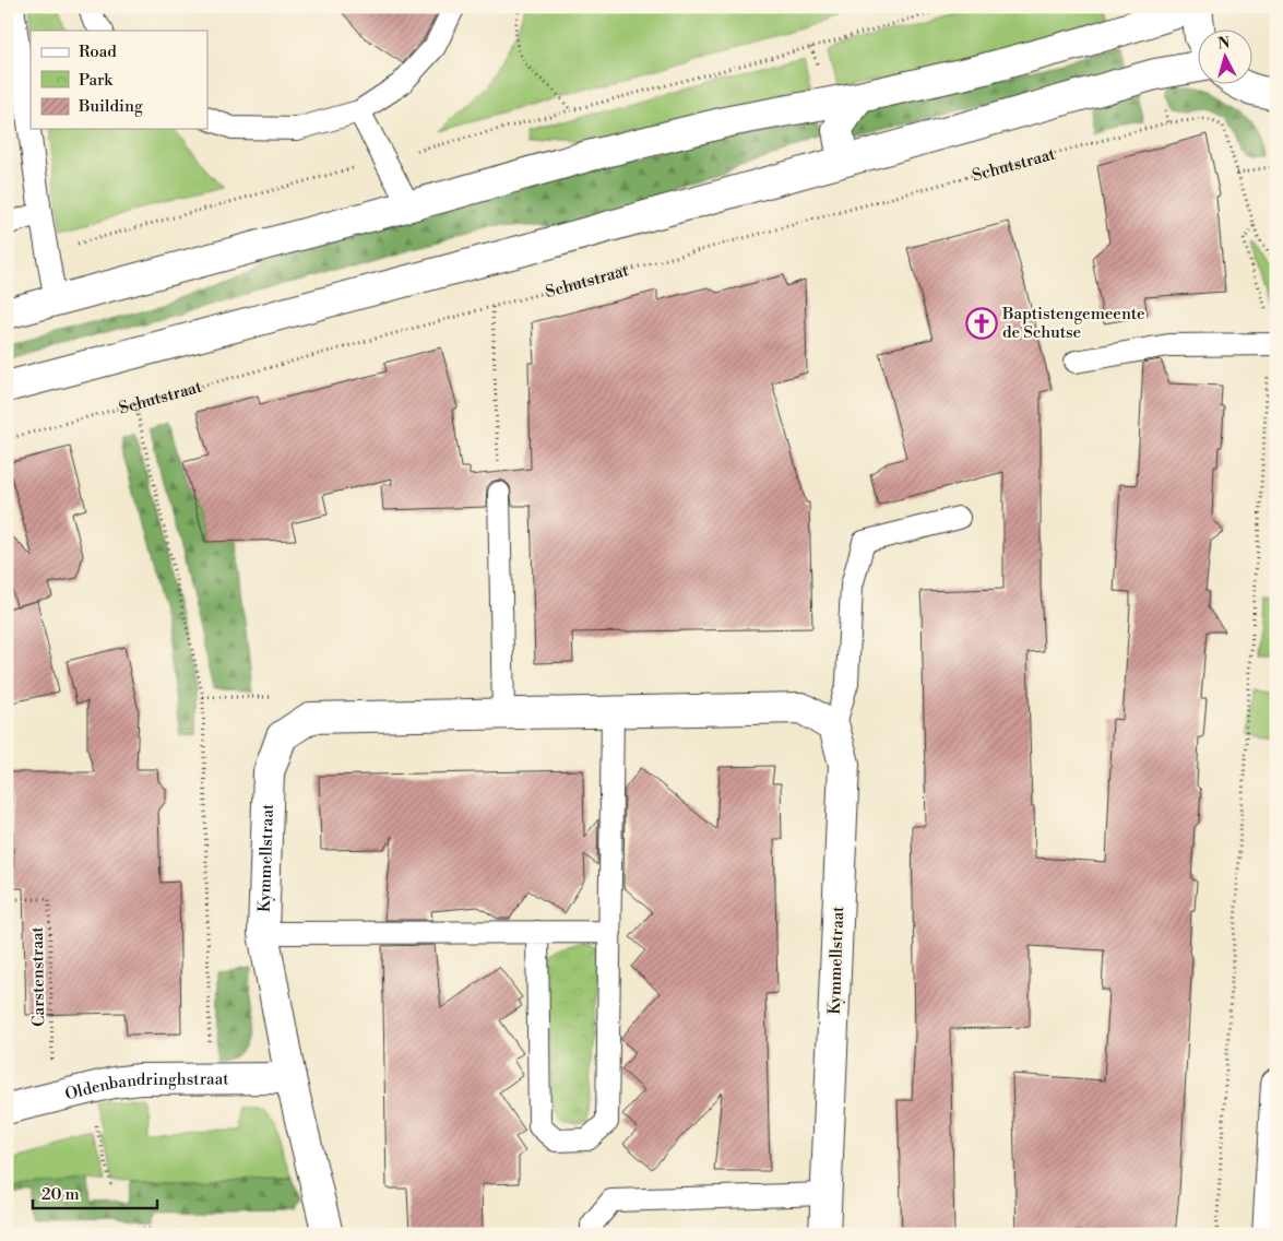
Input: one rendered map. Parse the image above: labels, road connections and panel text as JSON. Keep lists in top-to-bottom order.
{
  "streets": {
    "main road": ["Kymmellstraat", "Oldenbandringhstraat"],
    "path": ["Schutstraat", "Carstenstraat"]
  },
  "crossings": [
    ["Carstenstraat", "Oldenbandringhstraat"]
  ],
  "places": {
    "church": ["Baptistengemeente de Schutse"]
  },
  "legend": ["Road", "Park", "Building"],
  "scale_bar": "20 m",
  "north": "top"
}
